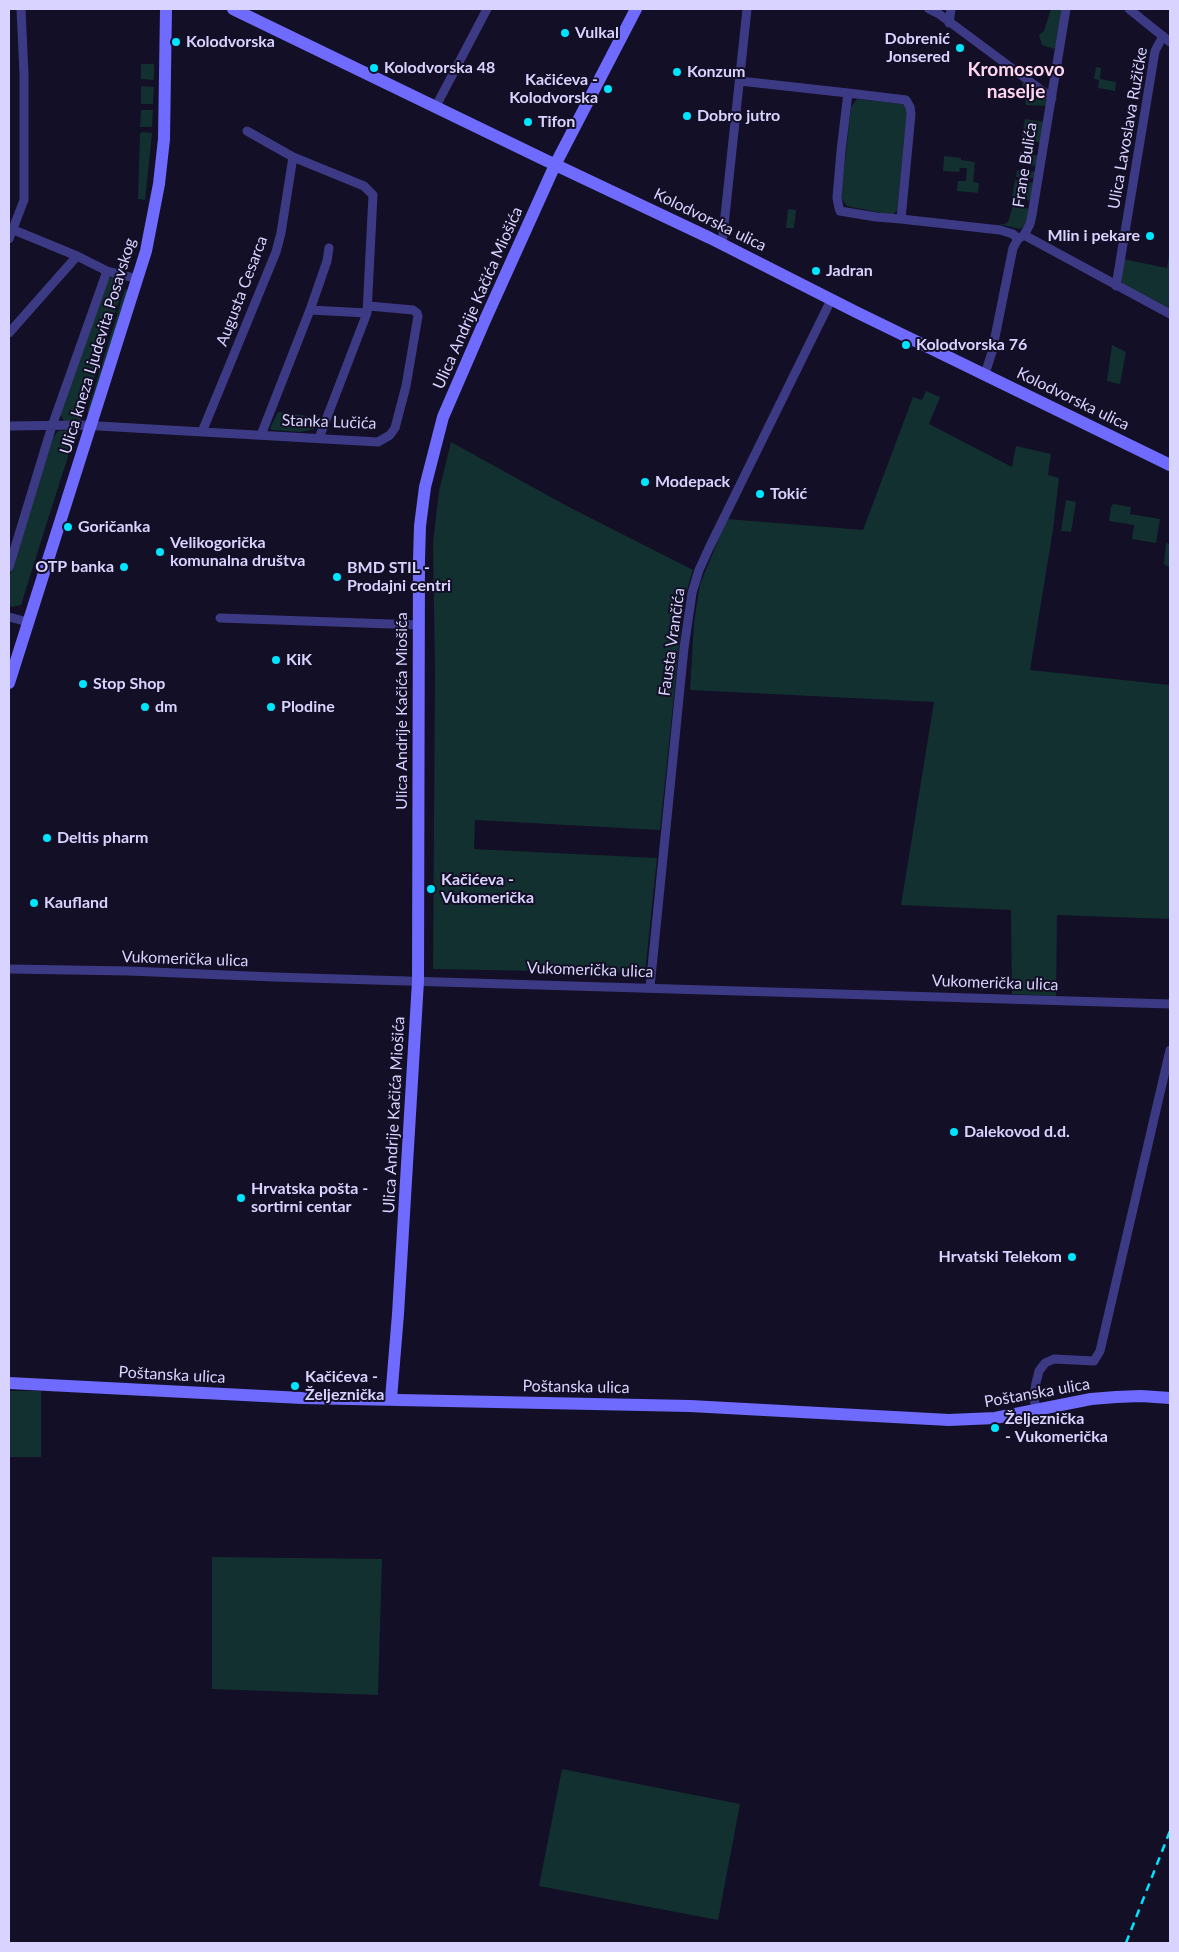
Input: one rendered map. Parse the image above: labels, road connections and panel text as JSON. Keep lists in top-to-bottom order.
{
  "streets": {
    "main road": [
      "Kolodvorska ulica",
      "Ulica Andrije Kačića Miošića",
      "Ulica kneza Ljudevita Posavskog",
      "Poštanska ulica"
    ],
    "street": [
      "Ulica Lavoslava Ružičke",
      "Frane Bulića",
      "Augusta Cesarca",
      "Stanka Lučića",
      "Fausta Vrančića",
      "Vukomerička ulica"
    ]
  },
  "crossings": [
    ["Frane Bulića", "Kolodvorska ulica"],
    ["Kolodvorska ulica", "Ulica Andrije Kačića Miošića"],
    ["Kolodvorska ulica", "Fausta Vrančića"],
    ["Augusta Cesarca", "Stanka Lučića"],
    ["Ulica Andrije Kačića Miošića", "Vukomerička ulica"],
    ["Ulica Andrije Kačića Miošića", "Poštanska ulica"],
    ["Ulica kneza Ljudevita Posavskog", "Stanka Lučića"],
    ["Fausta Vrančića", "Vukomerička ulica"]
  ],
  "districts": ["Kromosovo naselje"],
  "places": [
    "Vulkal",
    "Kolodvorska",
    "Dobrenić Jonsered",
    "Kolodvorska 48",
    "Konzum",
    "Kačićeva - Kolodvorska",
    "Dobro jutro",
    "Tifon",
    "Mlin i pekare",
    "Jadran",
    "Kolodvorska 76",
    "Modepack",
    "Tokić",
    "Goričanka",
    "Velikogorička komunalna društva",
    "OTP banka",
    "BMD STIL - Prodajni centri",
    "KiK",
    "Stop Shop",
    "dm",
    "Plodine",
    "Deltis pharm",
    "Kačićeva - Vukomerička",
    "Kaufland",
    "Dalekovod d.d.",
    "Hrvatska pošta - sortirni centar",
    "Hrvatski Telekom",
    "Kačićeva - Željeznička",
    "Željeznička - Vukomerička"
  ]
}
